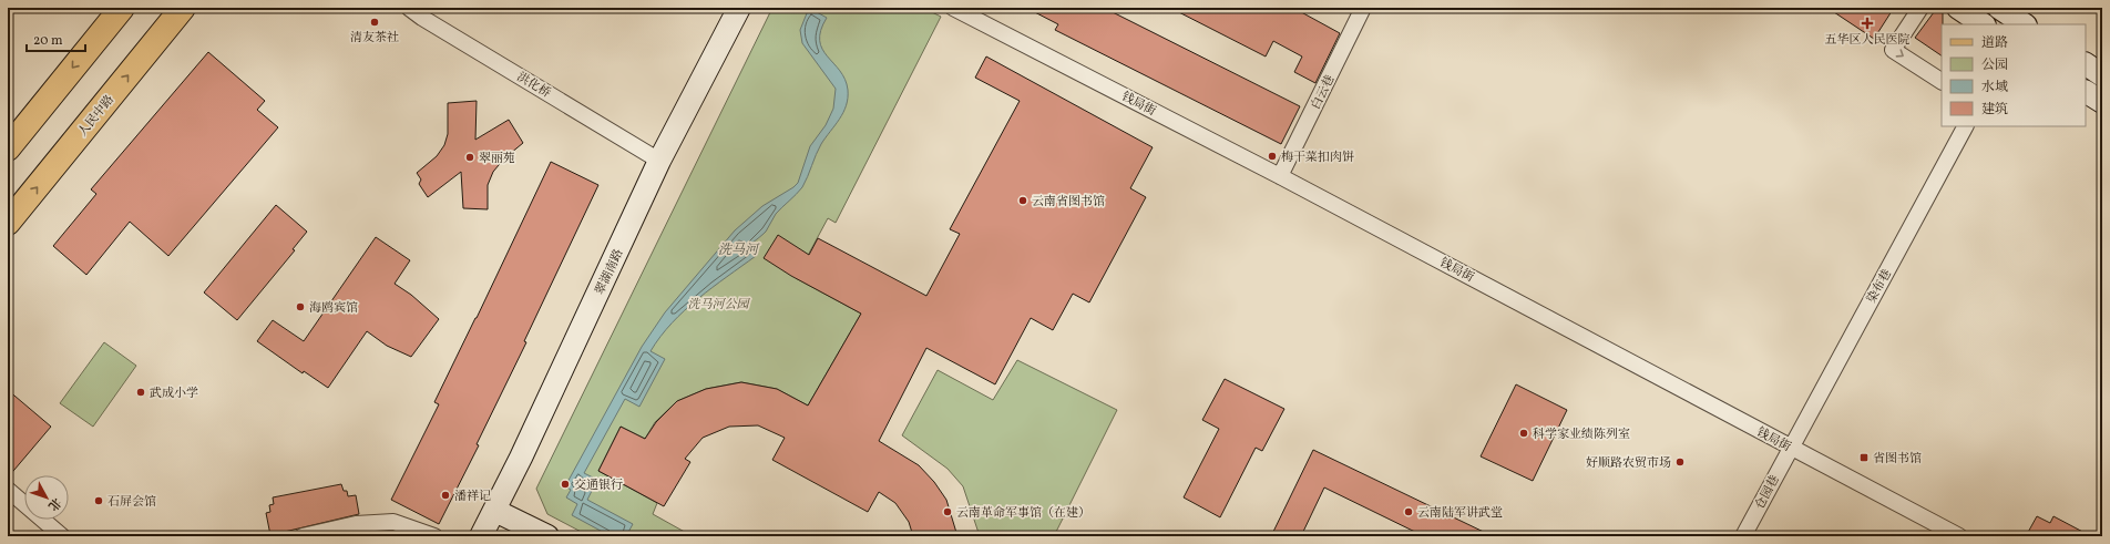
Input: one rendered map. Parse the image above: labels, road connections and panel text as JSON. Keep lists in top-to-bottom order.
{
  "streets": {
    "main road": ["人民中路"],
    "street": [
      "洪化桥",
      "白云巷",
      "钱局街",
      "翠湖南路",
      "染布巷",
      "仓园巷"
    ]
  },
  "crossings": [
    ["洪化桥", "翠湖南路"],
    ["白云巷", "钱局街"],
    ["钱局街", "染布巷"],
    ["钱局街", "仓园巷"],
    ["染布巷", "仓园巷"]
  ],
  "water": ["洗马河"],
  "parks": ["洗马河公园"],
  "places": {
    "other": [
      "清友茶社",
      "梅干菜扣肉饼",
      "翠丽苑",
      "云南省图书馆",
      "海鸥宾馆",
      "武成小学",
      "科学家业绩陈列室",
      "好顺路农贸市场",
      "交通银行",
      "潘祥记",
      "石屏会馆",
      "云南革命军事馆（在建）",
      "云南陆军讲武堂"
    ],
    "health": ["五华区人民医院"],
    "transit": ["省图书馆"]
  },
  "legend": [
    "道路",
    "公园",
    "水域",
    "建筑"
  ],
  "scale_bar": "20 m",
  "north": "bottom right"
}
